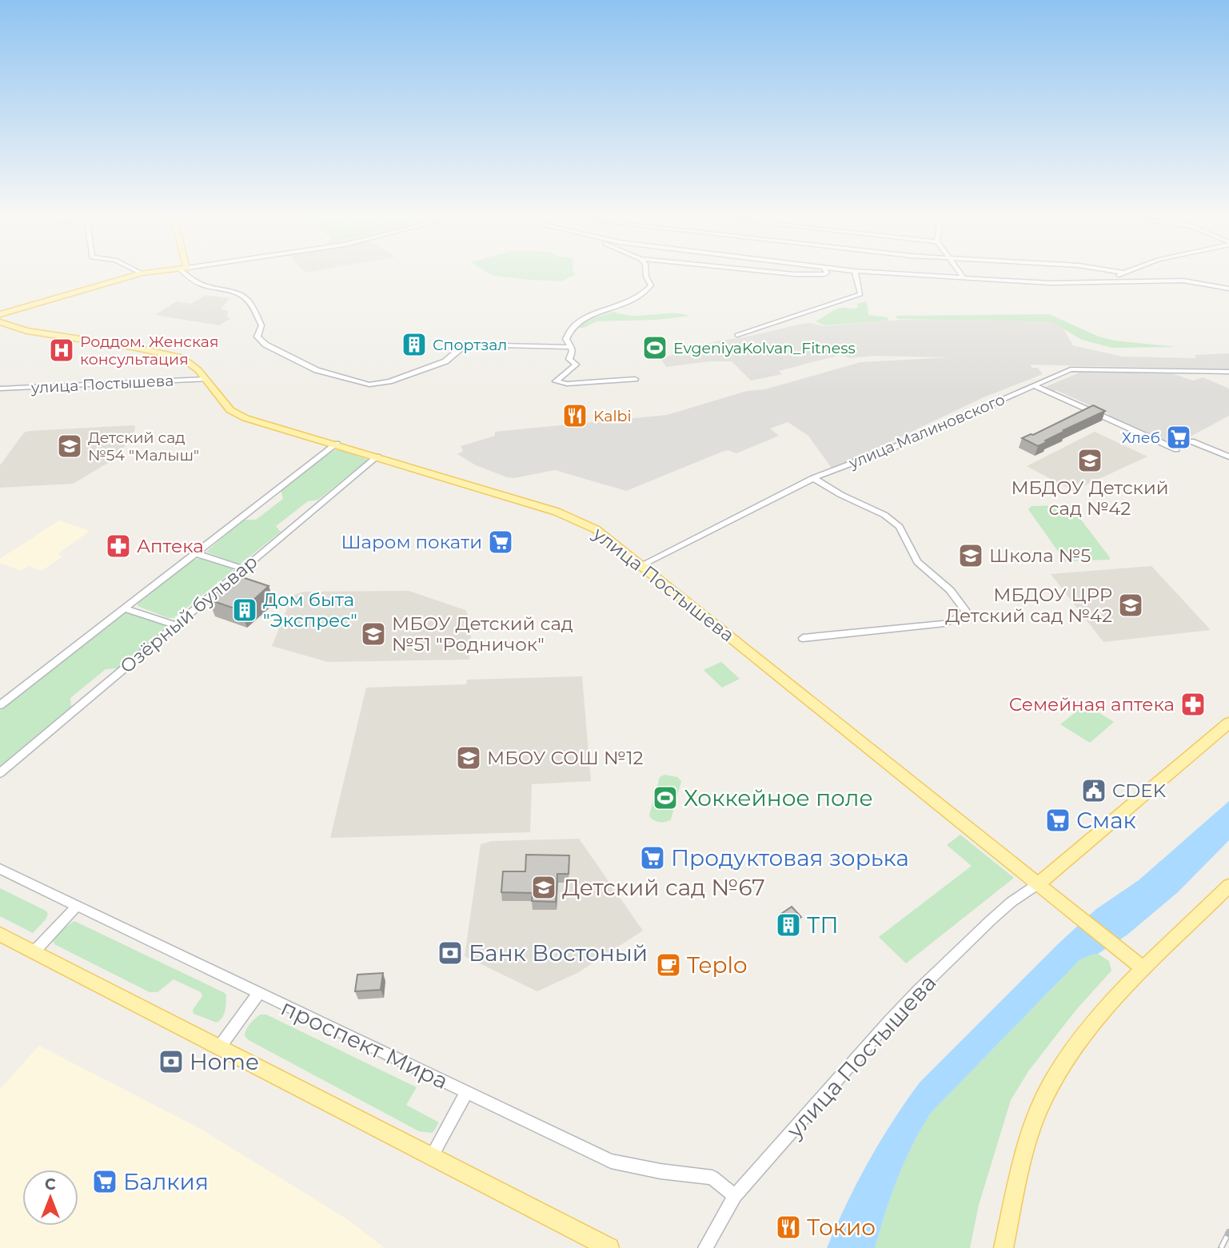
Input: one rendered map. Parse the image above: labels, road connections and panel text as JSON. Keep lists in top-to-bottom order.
{
  "streets": {
    "main road": ["улица Постышева"],
    "street": ["улица Малиновского", "Озёрный бульвар", "проспект Мира"]
  },
  "crossings": [
    ["улица Постышева", "улица Малиновского"],
    ["улица Постышева", "Озёрный бульвар"],
    ["улица Постышева", "проспект Мира"]
  ],
  "places": {
    "building": ["Спортзал", "Дом быта \"Экспрес\"", "ТП"],
    "sports": ["EvgeniyaKolvan_Fitness", "Хоккейное поле"],
    "hospital": ["Роддом. Женская консультация"],
    "restaurant": ["Kalbi", "Токио"],
    "supermarket": [
      "Хлеб",
      "Шаром покати",
      "Смак",
      "Продуктовая зорька",
      "Балкия"
    ],
    "school or university": [
      "Детский сад №54 \"Малыш\"",
      "МБДОУ Детский сад №42",
      "Школа №5",
      "МБДОУ ЦРР Детский сад №42",
      "МБОУ Детский сад №51 \"Родничок\"",
      "МБОУ СОШ №12",
      "Детский сад №67"
    ],
    "pharmacy": ["Аптека", "Семейная аптека"],
    "public building": ["CDEK"],
    "bank": ["Банк Востоный", "Home"],
    "cafe": ["Teplo"]
  },
  "north": "top"
}
